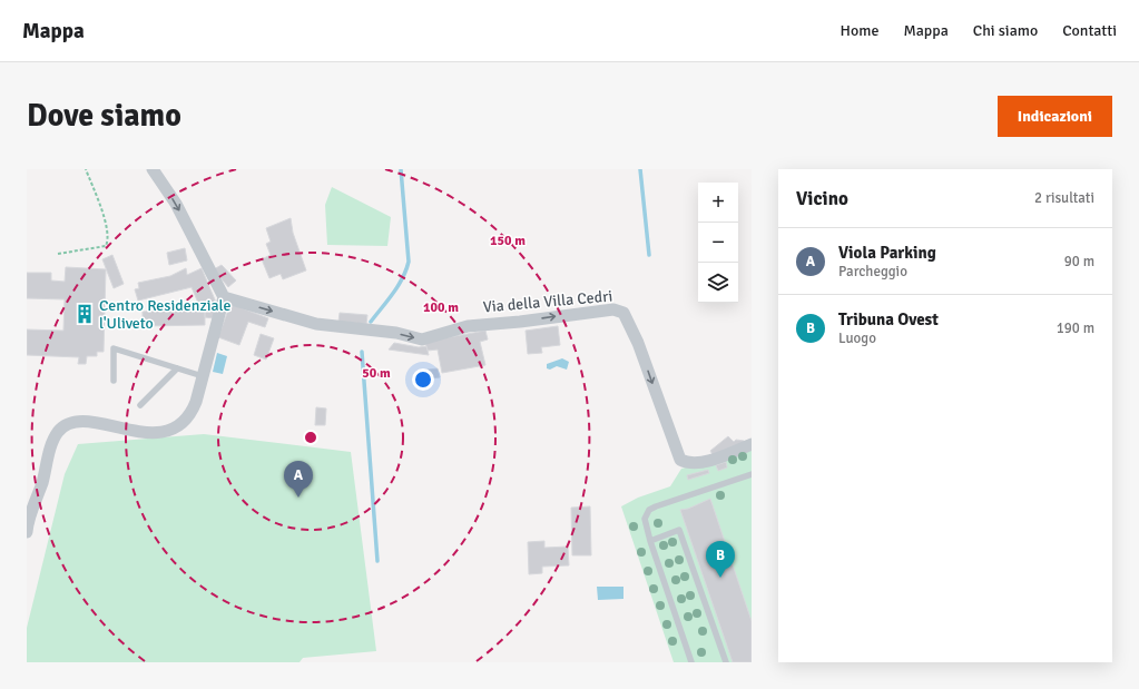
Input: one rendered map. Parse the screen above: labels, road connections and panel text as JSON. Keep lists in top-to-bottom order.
{
  "streets": {
    "street": ["Via della Villa Cedri"]
  },
  "one_way": ["Via della Villa Cedri"],
  "places": {
    "building": ["Centro Residenziale l'Uliveto"]
  },
  "page": {
    "header": "Mappa",
    "nav": [
      "Home",
      "Mappa",
      "Chi siamo",
      "Contatti"
    ],
    "buttons": "Indicazioni",
    "title": "Dove siamo",
    "heading": ["Vicino", "2 risultati"],
    "map_buttons": ["+", "−"],
    "list": [
      {
        "mark": "A",
        "name": "Viola Parking",
        "note": "Parcheggio",
        "value": "90 m"
      },
      {
        "mark": "B",
        "name": "Tribuna Ovest",
        "note": "Luogo",
        "value": "190 m"
      }
    ],
    "pins": ["A", "B"]
  },
  "rings": ["150 m", "100 m", "50 m"]
}
